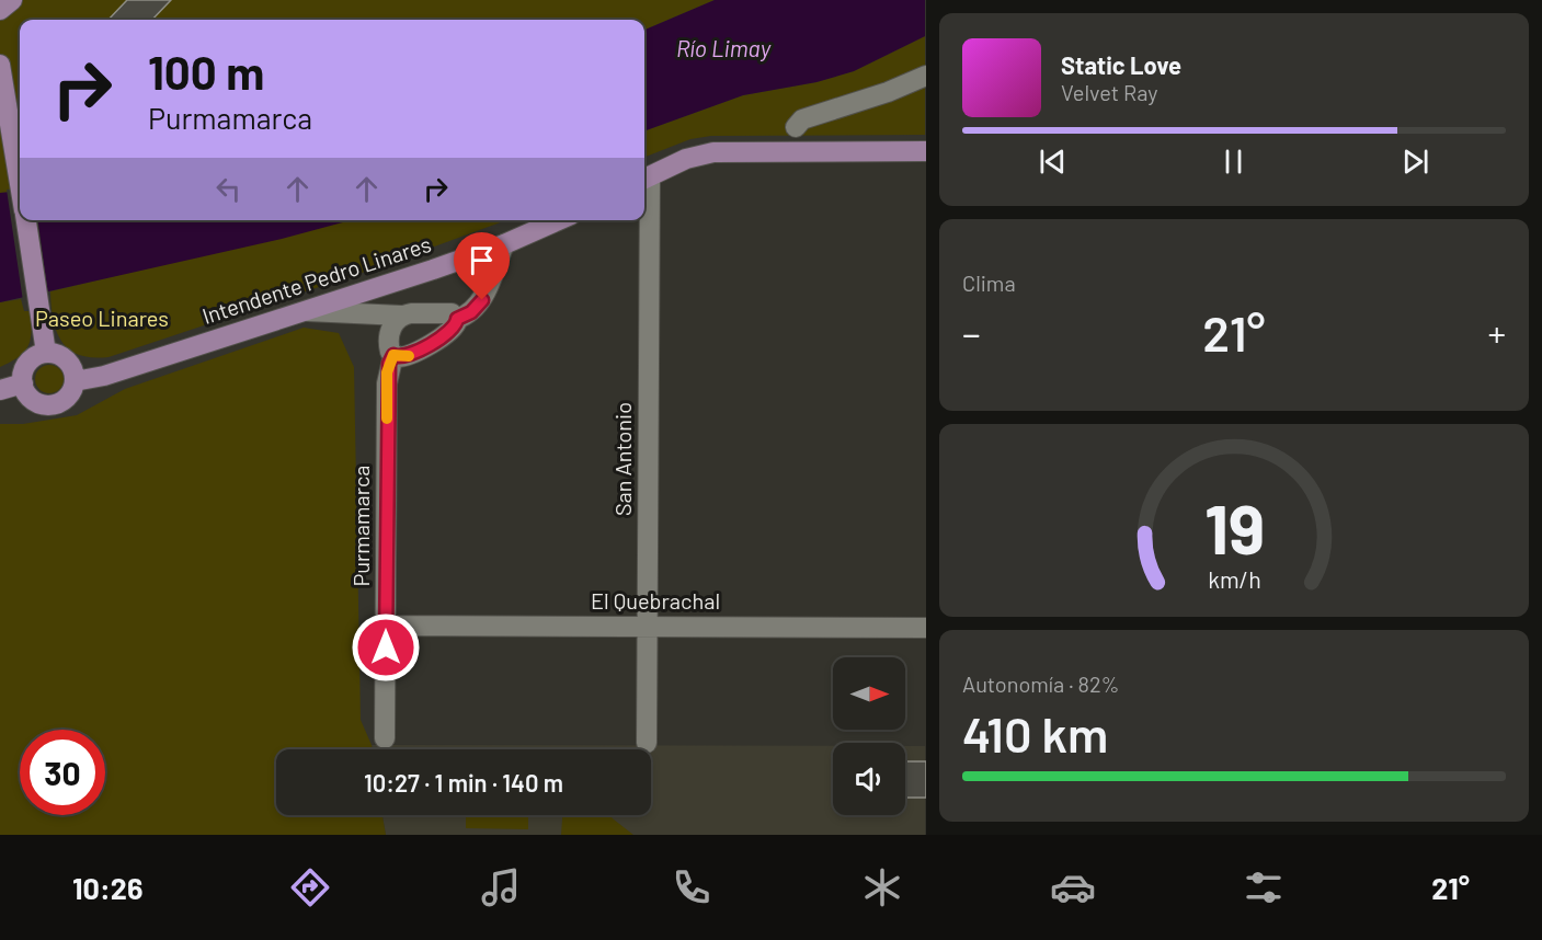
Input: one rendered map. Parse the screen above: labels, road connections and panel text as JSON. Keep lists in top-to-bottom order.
{
  "streets": {
    "main road": ["Intendente Pedro Linares"],
    "street": ["San Antonio", "Purmamarca", "El Quebrachal"]
  },
  "crossings": [
    ["San Antonio", "El Quebrachal"],
    ["Purmamarca", "El Quebrachal"]
  ],
  "water": ["Río Limay"],
  "parks": ["Paseo Linares"],
  "north": "right",
  "page": {
    "turn": ["100 m", "Purmamarca"],
    "song": ["Static Love", "Velvet Ray"],
    "tile": [
      "Clima",
      ["Autonomía · 82%", "410 km"]
    ],
    "heat": ["−", "21°", "+"],
    "limit": "30",
    "trip": "10:27 · 1 min · 140 m",
    "tabs": ["10:26", "21°"],
    "gauge": ["19", "km/h"]
  }
}
